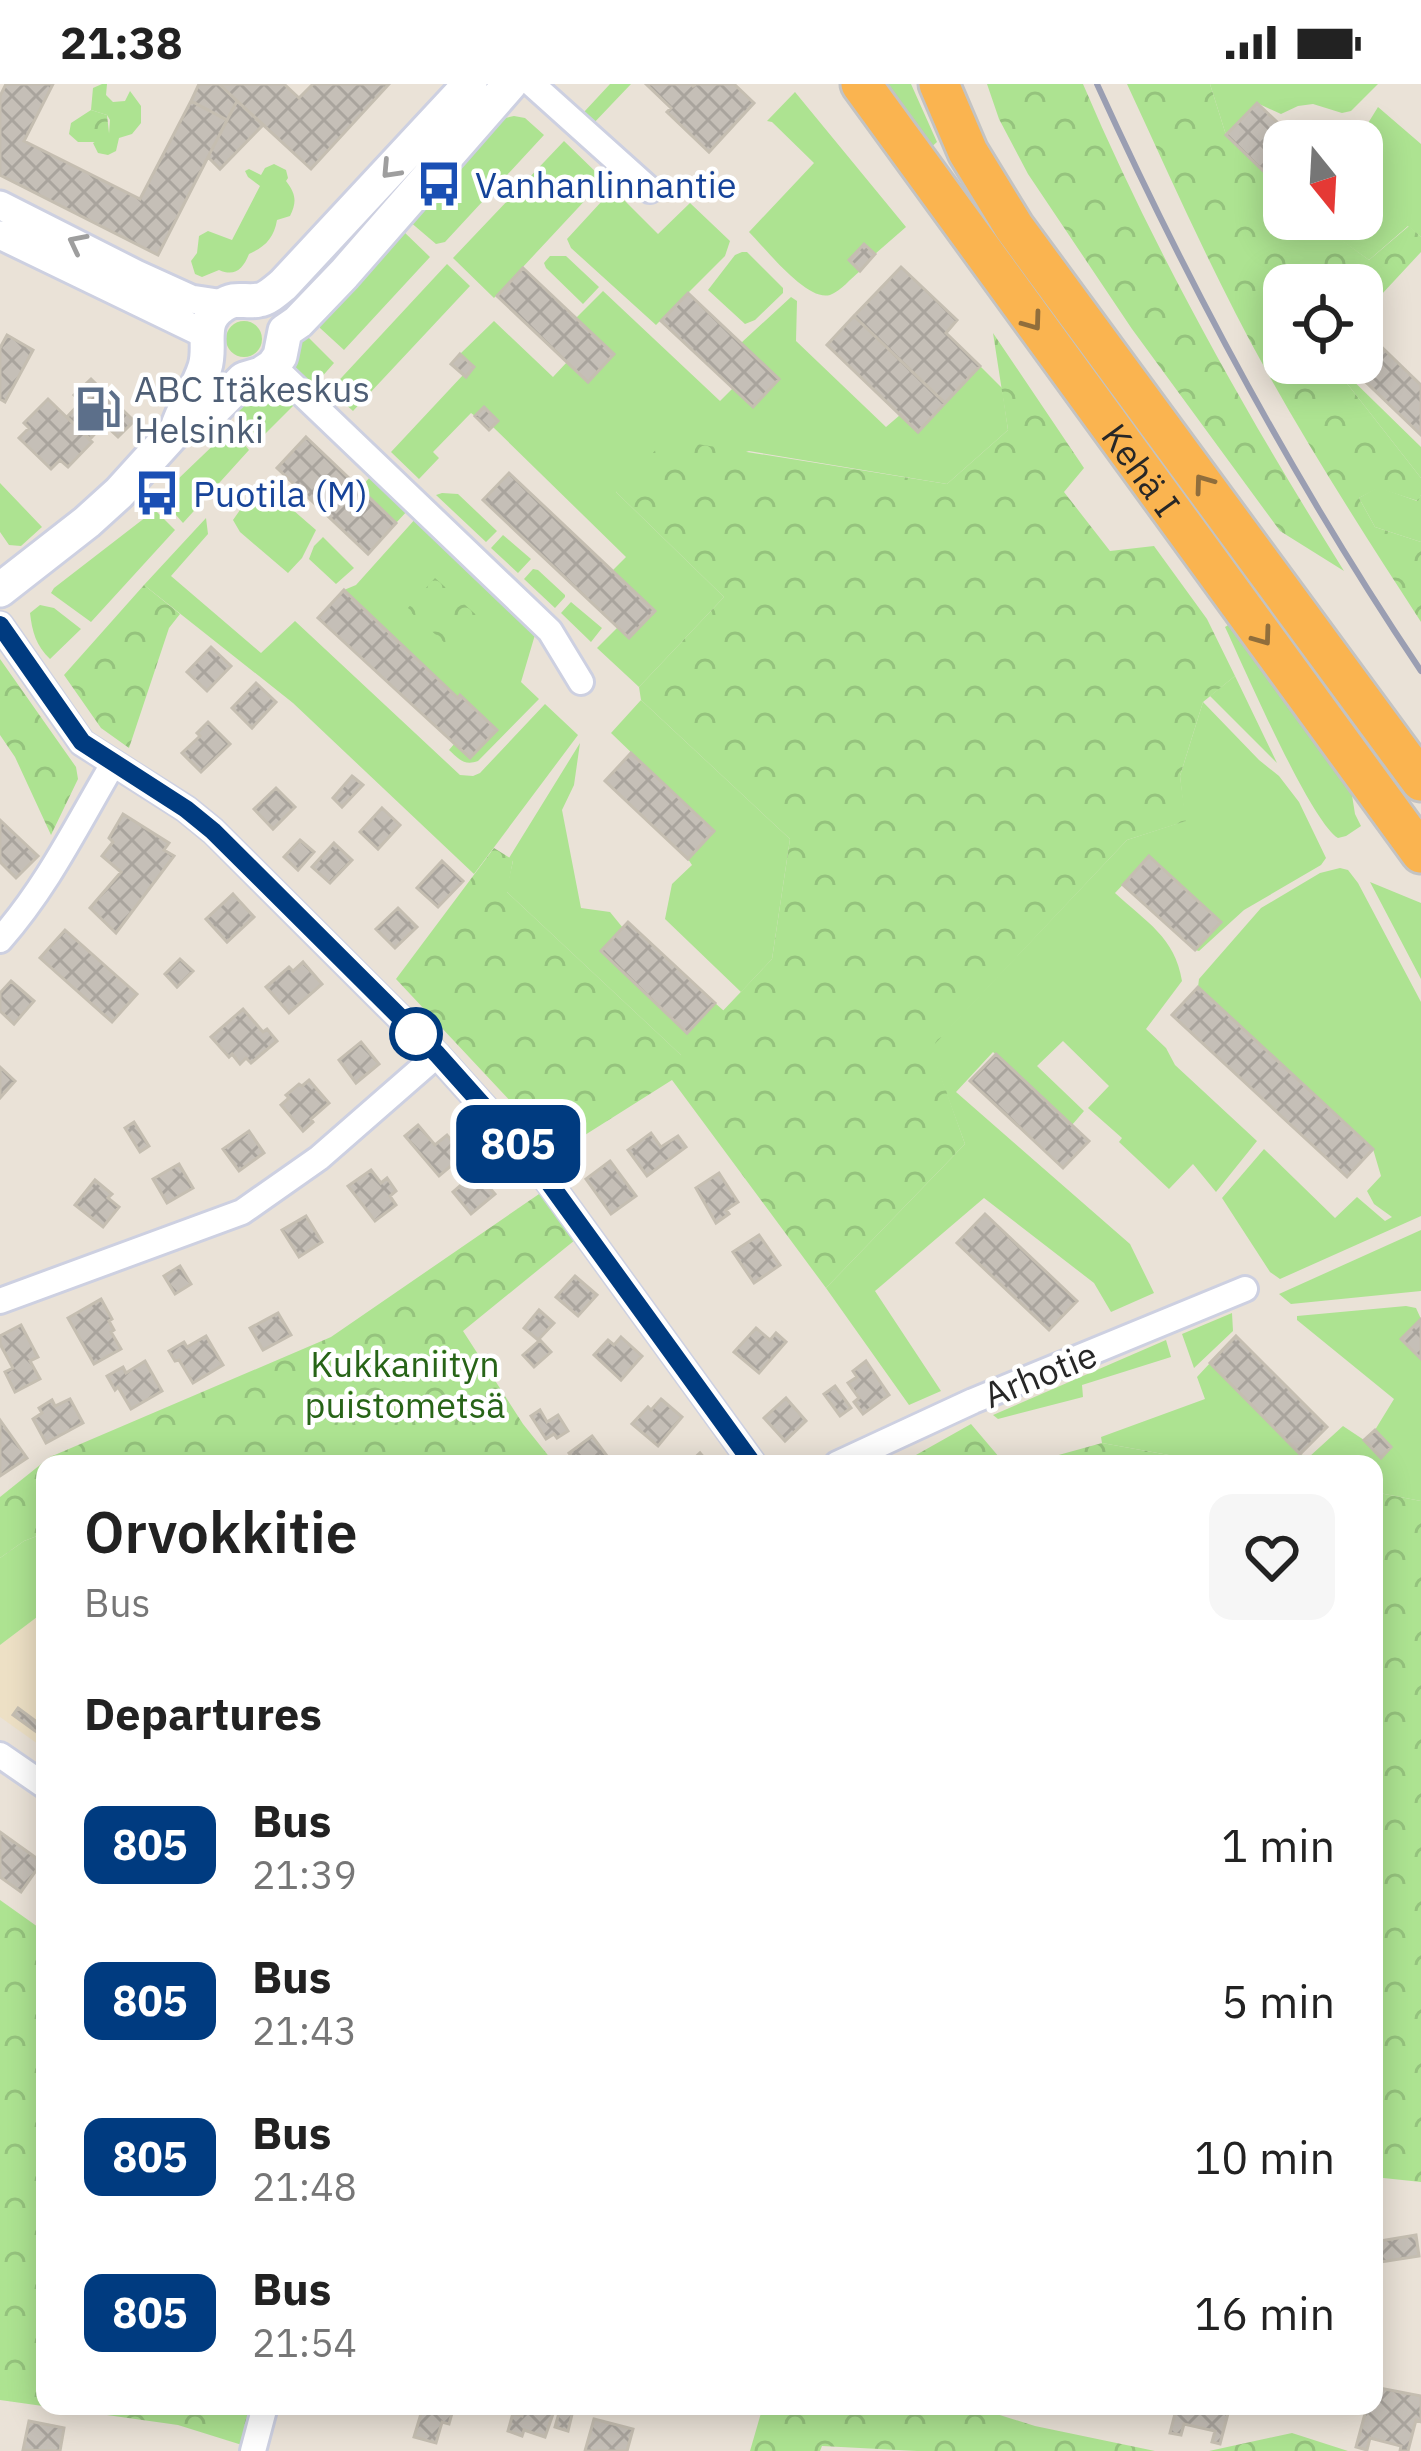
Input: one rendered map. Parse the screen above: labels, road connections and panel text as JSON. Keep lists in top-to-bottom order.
{
  "streets": {
    "highway": ["Kehä I"],
    "street": ["Arhotie"]
  },
  "parks": ["Kukkaniityn puistometsä"],
  "places": {
    "bus stop": ["Vanhanlinnantie", "Puotila (M)"],
    "fuel station": ["ABC Itäkeskus Helsinki"]
  },
  "lines": ["bus line 805"],
  "north": "bottom",
  "page": {
    "status": "21:38",
    "on_map": "805",
    "heading": [
      ["Orvokkitie", "Bus"],
      "Departures"
    ],
    "list": [
      {
        "mark": "805",
        "name": "Bus",
        "note": "21:39",
        "value": "1 min"
      },
      {
        "mark": "805",
        "name": "Bus",
        "note": "21:43",
        "value": "5 min"
      },
      {
        "mark": "805",
        "name": "Bus",
        "note": "21:48",
        "value": "10 min"
      },
      {
        "mark": "805",
        "name": "Bus",
        "note": "21:54",
        "value": "16 min"
      }
    ]
  }
}
